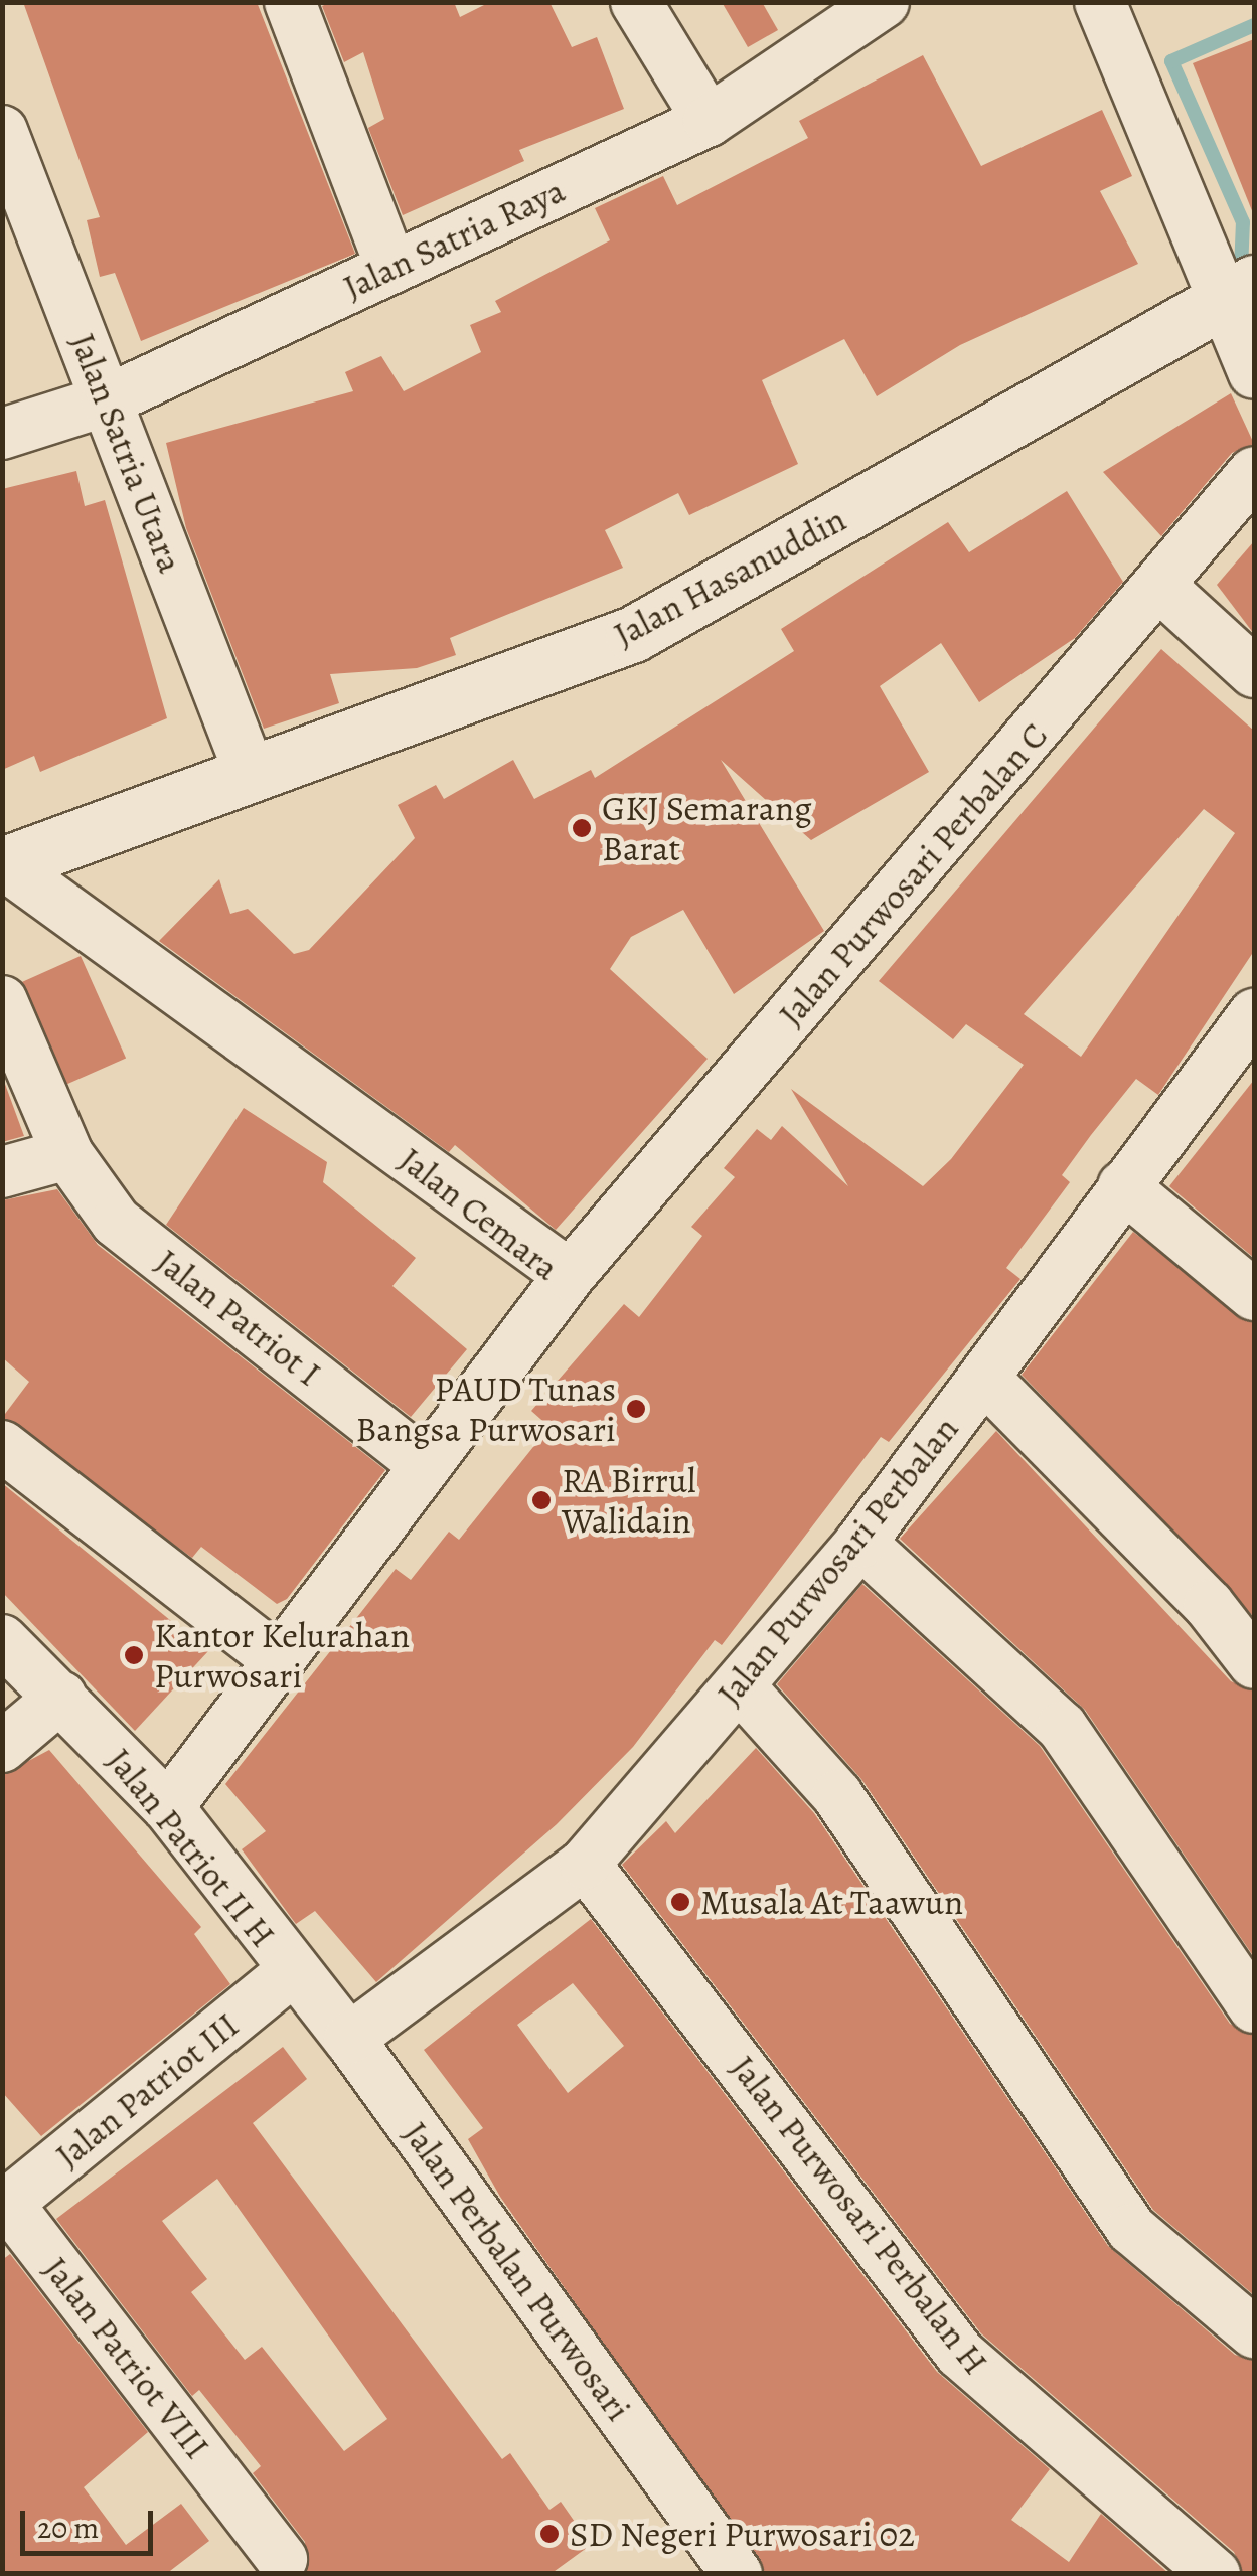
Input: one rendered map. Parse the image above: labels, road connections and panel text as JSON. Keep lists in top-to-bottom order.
{
  "streets": {
    "street": [
      "Jalan Satria Raya",
      "Jalan Satria Utara",
      "Jalan Hasanuddin",
      "Jalan Purwosari Perbalan C",
      "Jalan Cemara",
      "Jalan Patriot I",
      "Jalan Purwosari Perbalan",
      "Jalan Patriot II H",
      "Jalan Patriot III",
      "Jalan Purwosari Perbalan H",
      "Jalan Perbalan Purwosari",
      "Jalan Patriot VIII"
    ]
  },
  "crossings": [
    ["Jalan Satria Raya", "Jalan Satria Utara"],
    ["Jalan Satria Utara", "Jalan Hasanuddin"],
    ["Jalan Hasanuddin", "Jalan Cemara"],
    ["Jalan Purwosari Perbalan C", "Jalan Cemara"],
    ["Jalan Cemara", "Jalan Patriot I"],
    ["Jalan Cemara", "Jalan Patriot II H"],
    ["Jalan Purwosari Perbalan", "Jalan Purwosari Perbalan H"],
    ["Jalan Purwosari Perbalan", "Jalan Perbalan Purwosari"],
    ["Jalan Patriot II H", "Jalan Patriot III"],
    ["Jalan Patriot II H", "Jalan Perbalan Purwosari"],
    ["Jalan Patriot III", "Jalan Perbalan Purwosari"],
    ["Jalan Patriot III", "Jalan Patriot VIII"]
  ],
  "places": [
    "GKJ Semarang Barat",
    "PAUD Tunas Bangsa Purwosari",
    "RA Birrul Walidain",
    "Kantor Kelurahan Purwosari",
    "Musala At Taawun",
    "SD Negeri Purwosari 02"
  ],
  "scale_bar": "20 m"
}
